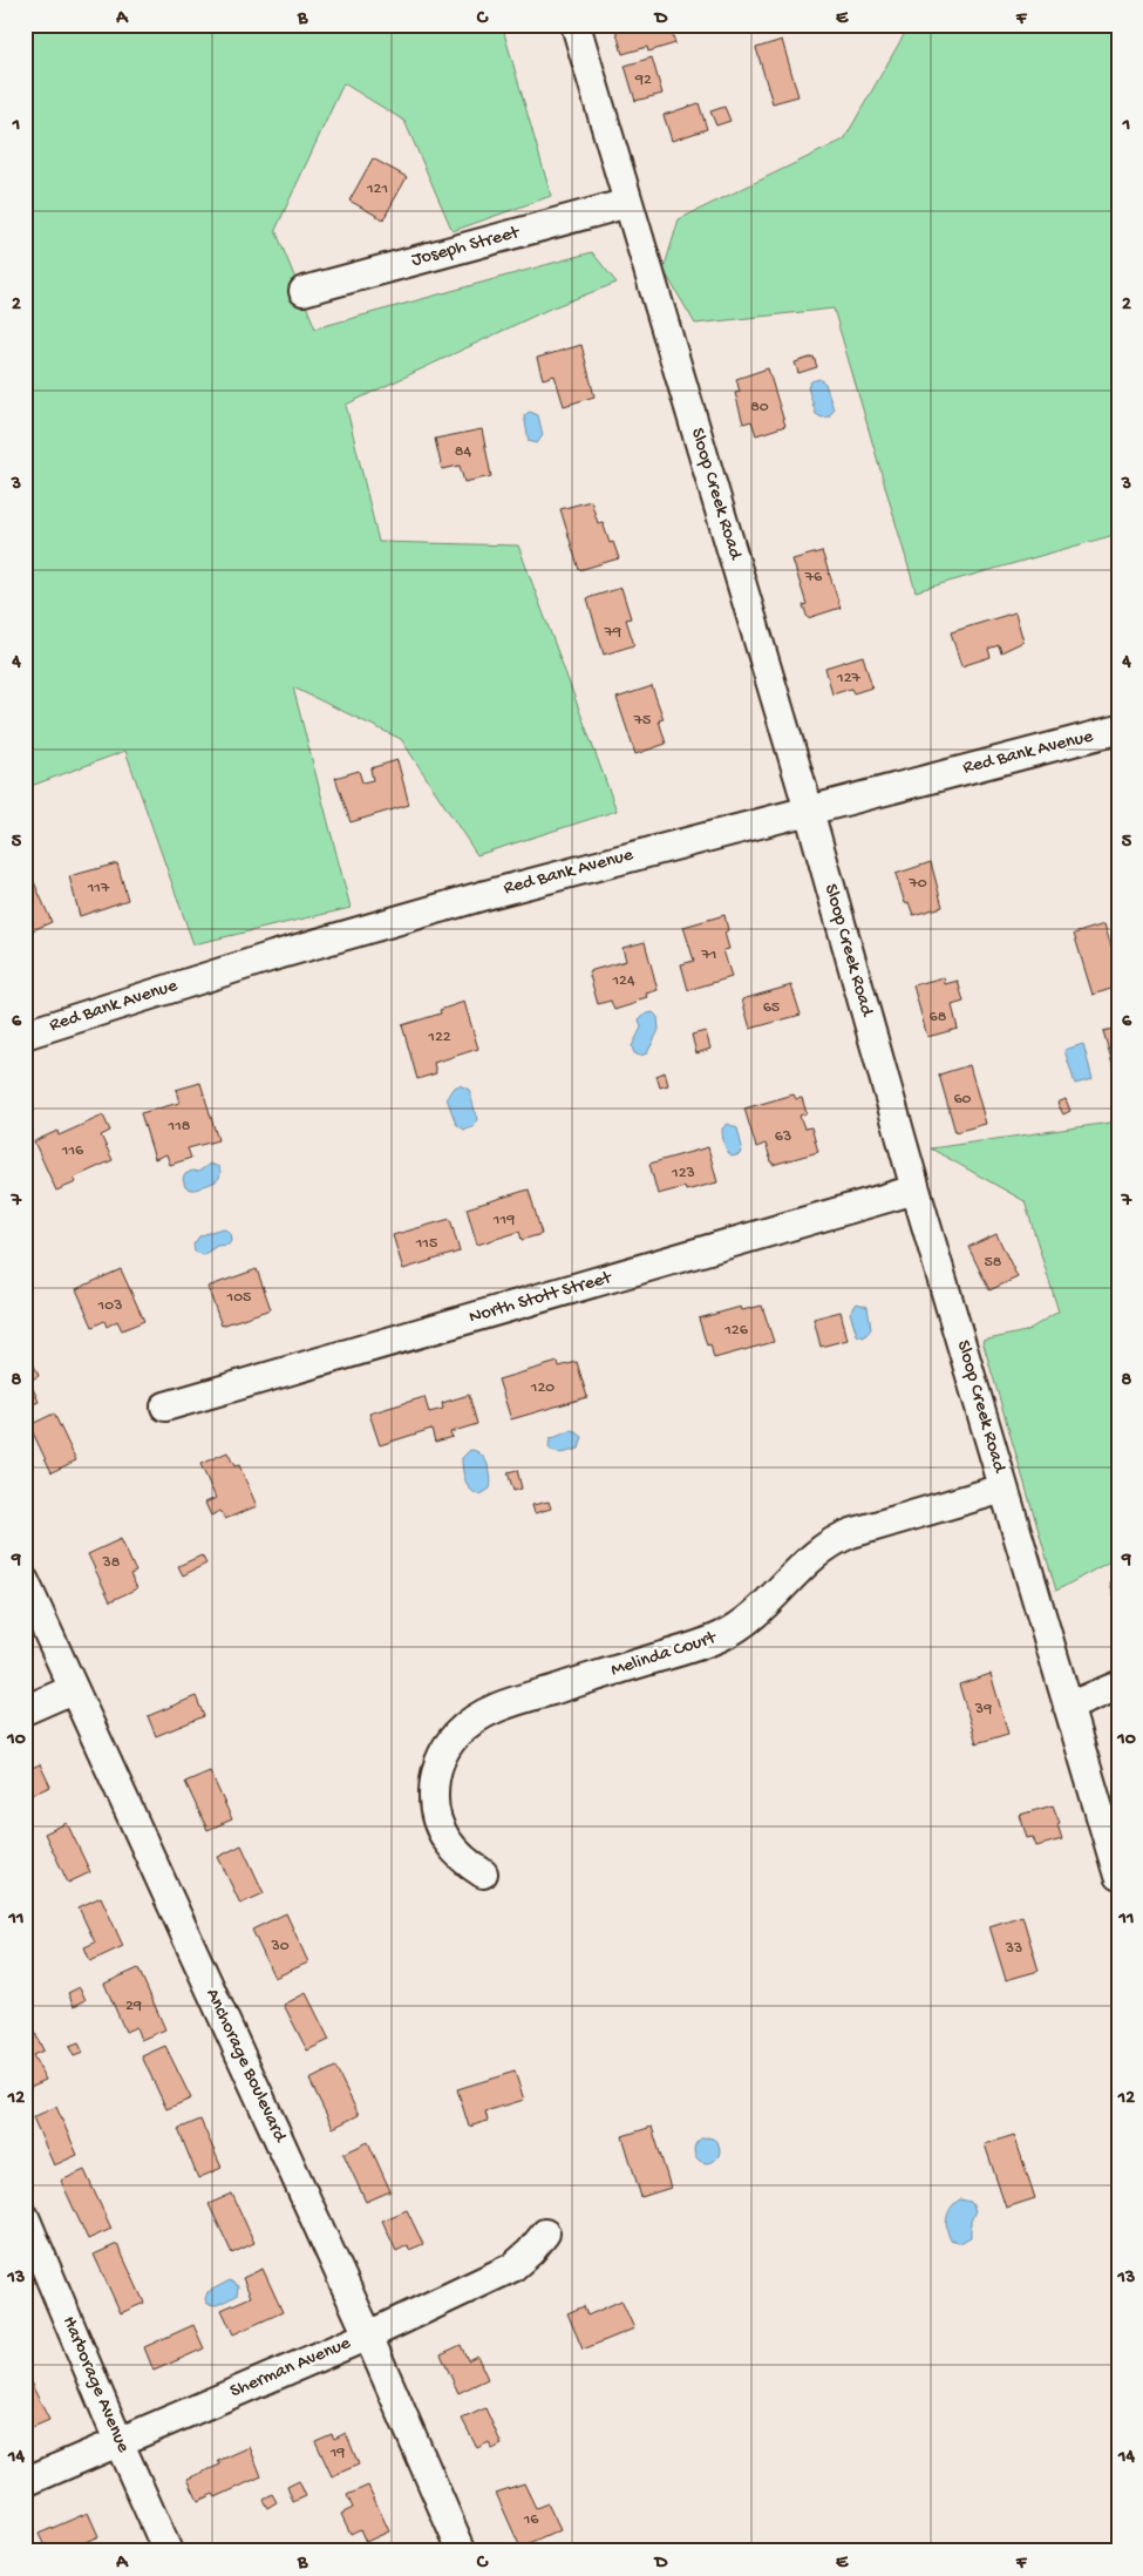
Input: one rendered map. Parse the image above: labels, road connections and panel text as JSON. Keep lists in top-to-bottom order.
{
  "streets": {
    "street": [
      "Joseph Street",
      "Sloop Creek Road",
      "Red Bank Avenue",
      "North Stott Street",
      "Melinda Court",
      "Anchorage Boulevard",
      "Sherman Avenue",
      "Harborage Avenue"
    ]
  },
  "crossings": [
    ["Joseph Street", "Sloop Creek Road"],
    ["Sloop Creek Road", "Red Bank Avenue"],
    ["Sloop Creek Road", "North Stott Street"],
    ["Sloop Creek Road", "Melinda Court"],
    ["Anchorage Boulevard", "Sherman Avenue"],
    ["Sherman Avenue", "Harborage Avenue"]
  ],
  "house_numbers": [
    "92",
    "121",
    "80",
    "84",
    "76",
    "79",
    "127",
    "75",
    "70",
    "117",
    "71",
    "124",
    "65",
    "68",
    "122",
    "60",
    "118",
    "63",
    "116",
    "123",
    "119",
    "115",
    "58",
    "105",
    "103",
    "126",
    "120",
    "38",
    "39",
    "30",
    "33",
    "29",
    "19",
    "16"
  ],
  "grid": {
    "columns": [
      "A",
      "B",
      "C",
      "D",
      "E",
      "F"
    ],
    "rows": [
      "1",
      "2",
      "3",
      "4",
      "5",
      "6",
      "7",
      "8",
      "9",
      "10",
      "11",
      "12",
      "13",
      "14"
    ]
  }
}
